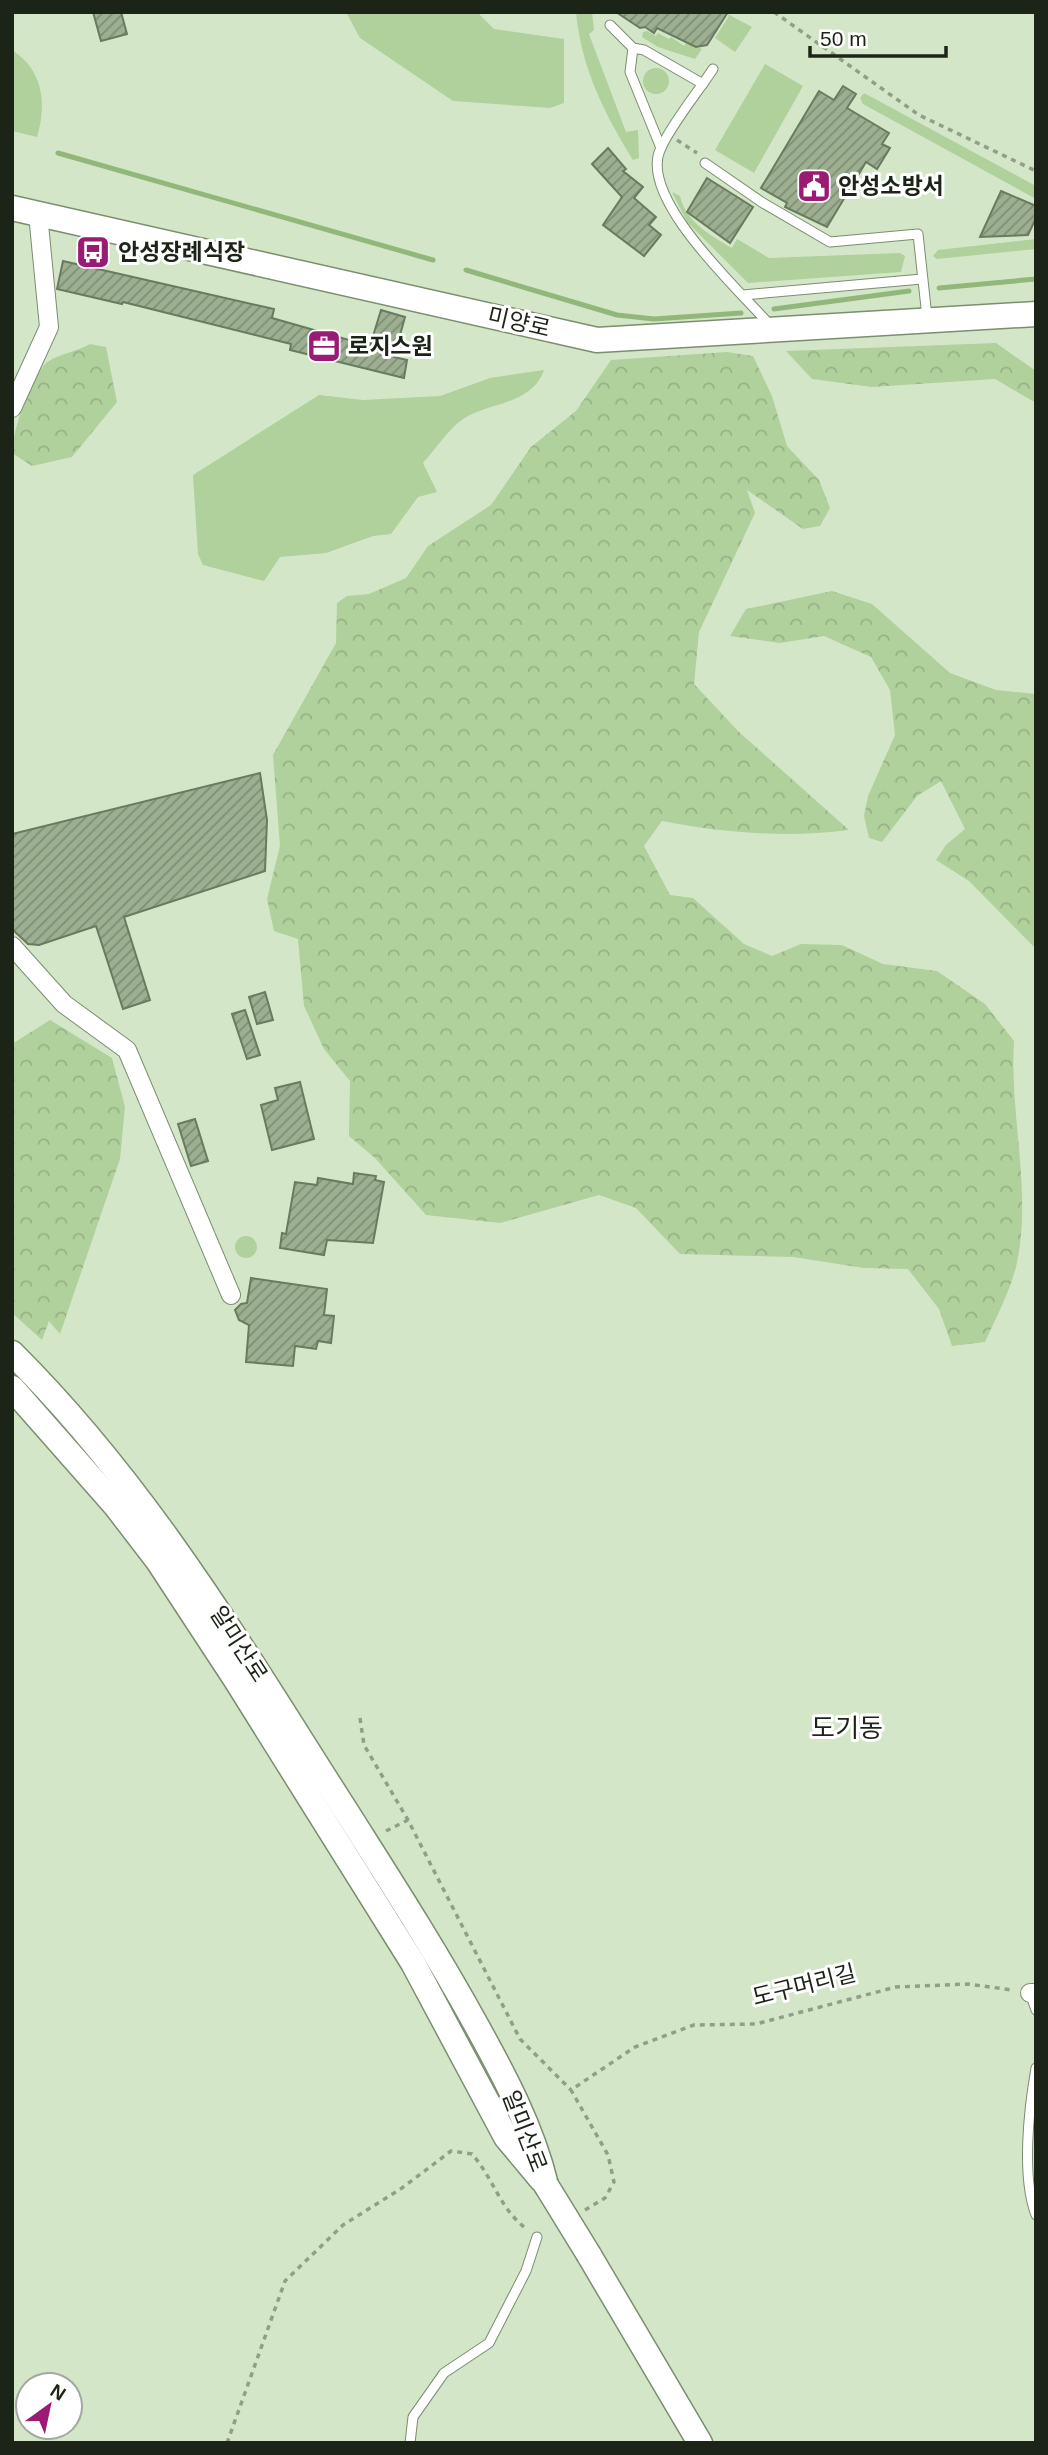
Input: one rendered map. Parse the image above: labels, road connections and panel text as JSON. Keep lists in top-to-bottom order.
{
  "streets": {
    "main road": ["미양로", "알미산로"],
    "path": ["도구머리길"]
  },
  "districts": ["도기동"],
  "places": {
    "public building": ["안성소방서"],
    "bus stop": ["안성장례식장"],
    "office": ["로지스원"]
  },
  "scale_bar": "50 m",
  "north": "top right"
}
